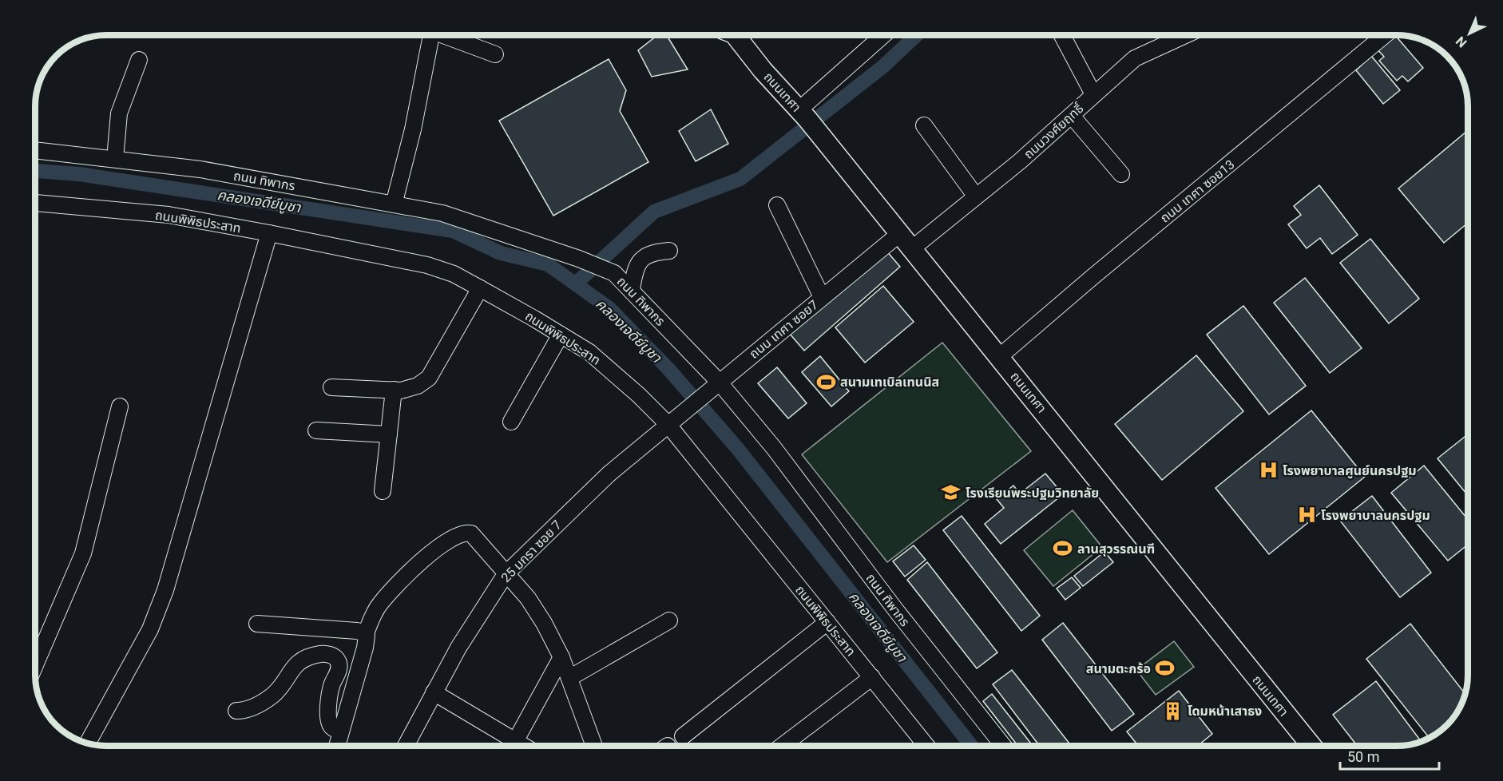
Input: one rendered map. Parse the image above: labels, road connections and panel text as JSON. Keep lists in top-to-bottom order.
{
  "streets": {
    "main road": ["ถนนเทศา"],
    "street": [
      "ถนนวงศ์ยฤทธิ์",
      "ถนน ทิพากร",
      "ถนน เทศา ซอย13",
      "ถนนพิพิธประสาท",
      "ถนน เทศา ซอย7",
      "25 มกรา ซอย 7"
    ]
  },
  "crossings": [
    ["ถนนเทศา", "ถนนวงศ์ยฤทธิ์"],
    ["ถนนเทศา", "ถนน เทศา ซอย13"],
    ["ถนนเทศา", "ถนน เทศา ซอย7"],
    ["ถนน ทิพากร", "ถนน เทศา ซอย7"],
    ["ถนนพิพิธประสาท", "ถนน เทศา ซอย7"],
    ["ถนนพิพิธประสาท", "25 มกรา ซอย 7"],
    ["ถนน เทศา ซอย7", "25 มกรา ซอย 7"]
  ],
  "water": ["คลองเจดีย์บูชา"],
  "places": {
    "sports": ["สนามเทเบิลเทนนิส", "ลานสุวรรณนฑี", "สนามตะกร้อ"],
    "hospital": ["โรงพยาบาลศูนย์นครปฐม", "โรงพยาบาลนครปฐม"],
    "school or university": ["โรงเรียนพระปฐมวิทยาลัย"],
    "building": ["โดมหน้าเสาธง"]
  },
  "scale_bar": "50 m",
  "north": "bottom left"
}
